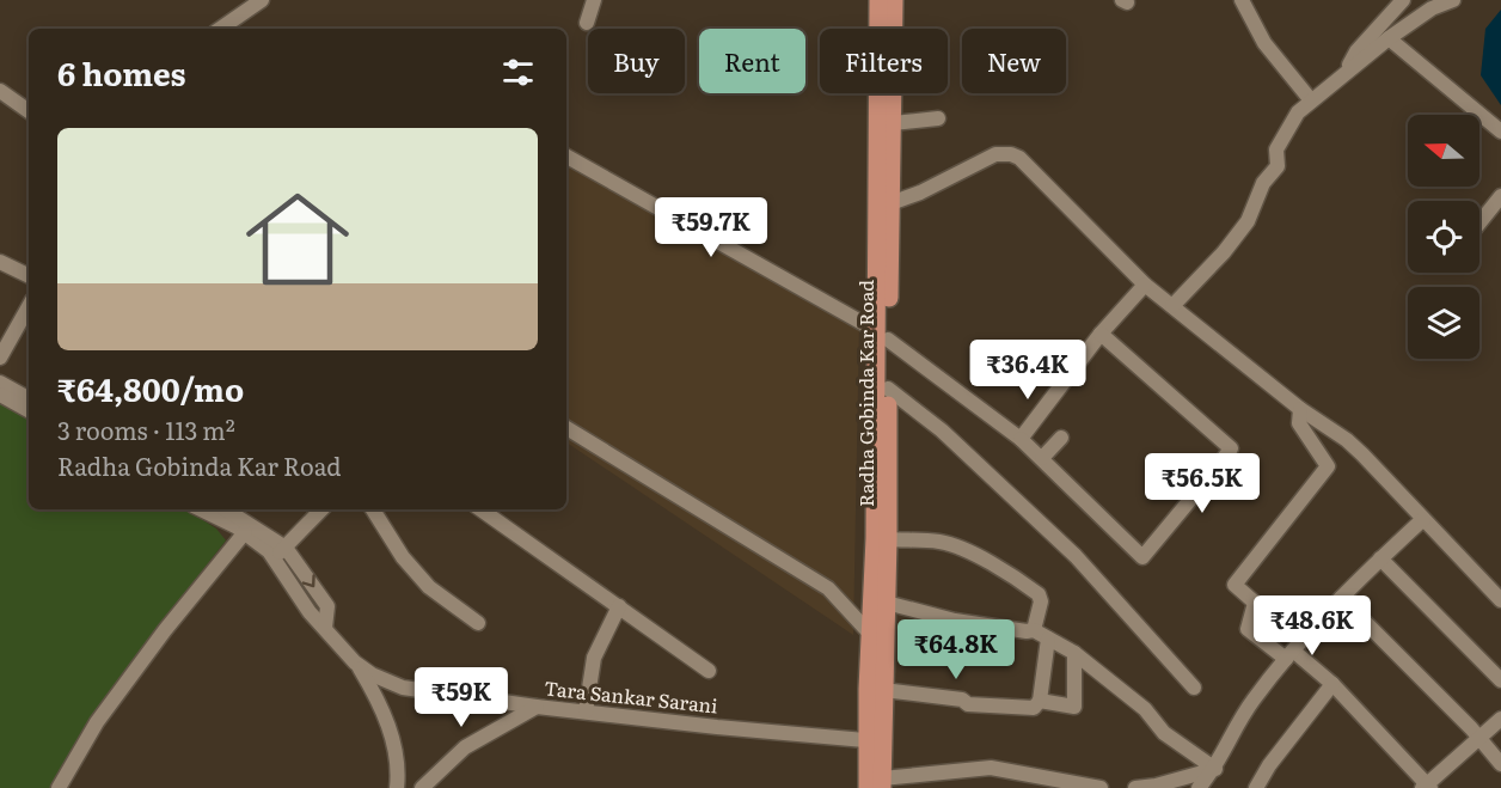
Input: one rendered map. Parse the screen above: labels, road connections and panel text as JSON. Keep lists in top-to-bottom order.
{
  "streets": {
    "main road": ["Radha Gobinda Kar Road"],
    "street": ["Tara Sankar Sarani"]
  },
  "north": "left",
  "page": {
    "chip": [
      "Buy",
      "Rent",
      "Filters",
      "New"
    ],
    "heading": "6 homes",
    "list": [
      {
        "name": "₹64,800/mo",
        "note": "3 rooms · 113 m² · Radha Gobinda Kar Road"
      }
    ],
    "price": [
      "₹59.7K",
      "₹36.4K",
      "₹56.5K",
      "₹48.6K",
      "₹64.8K",
      "₹59K"
    ]
  }
}
